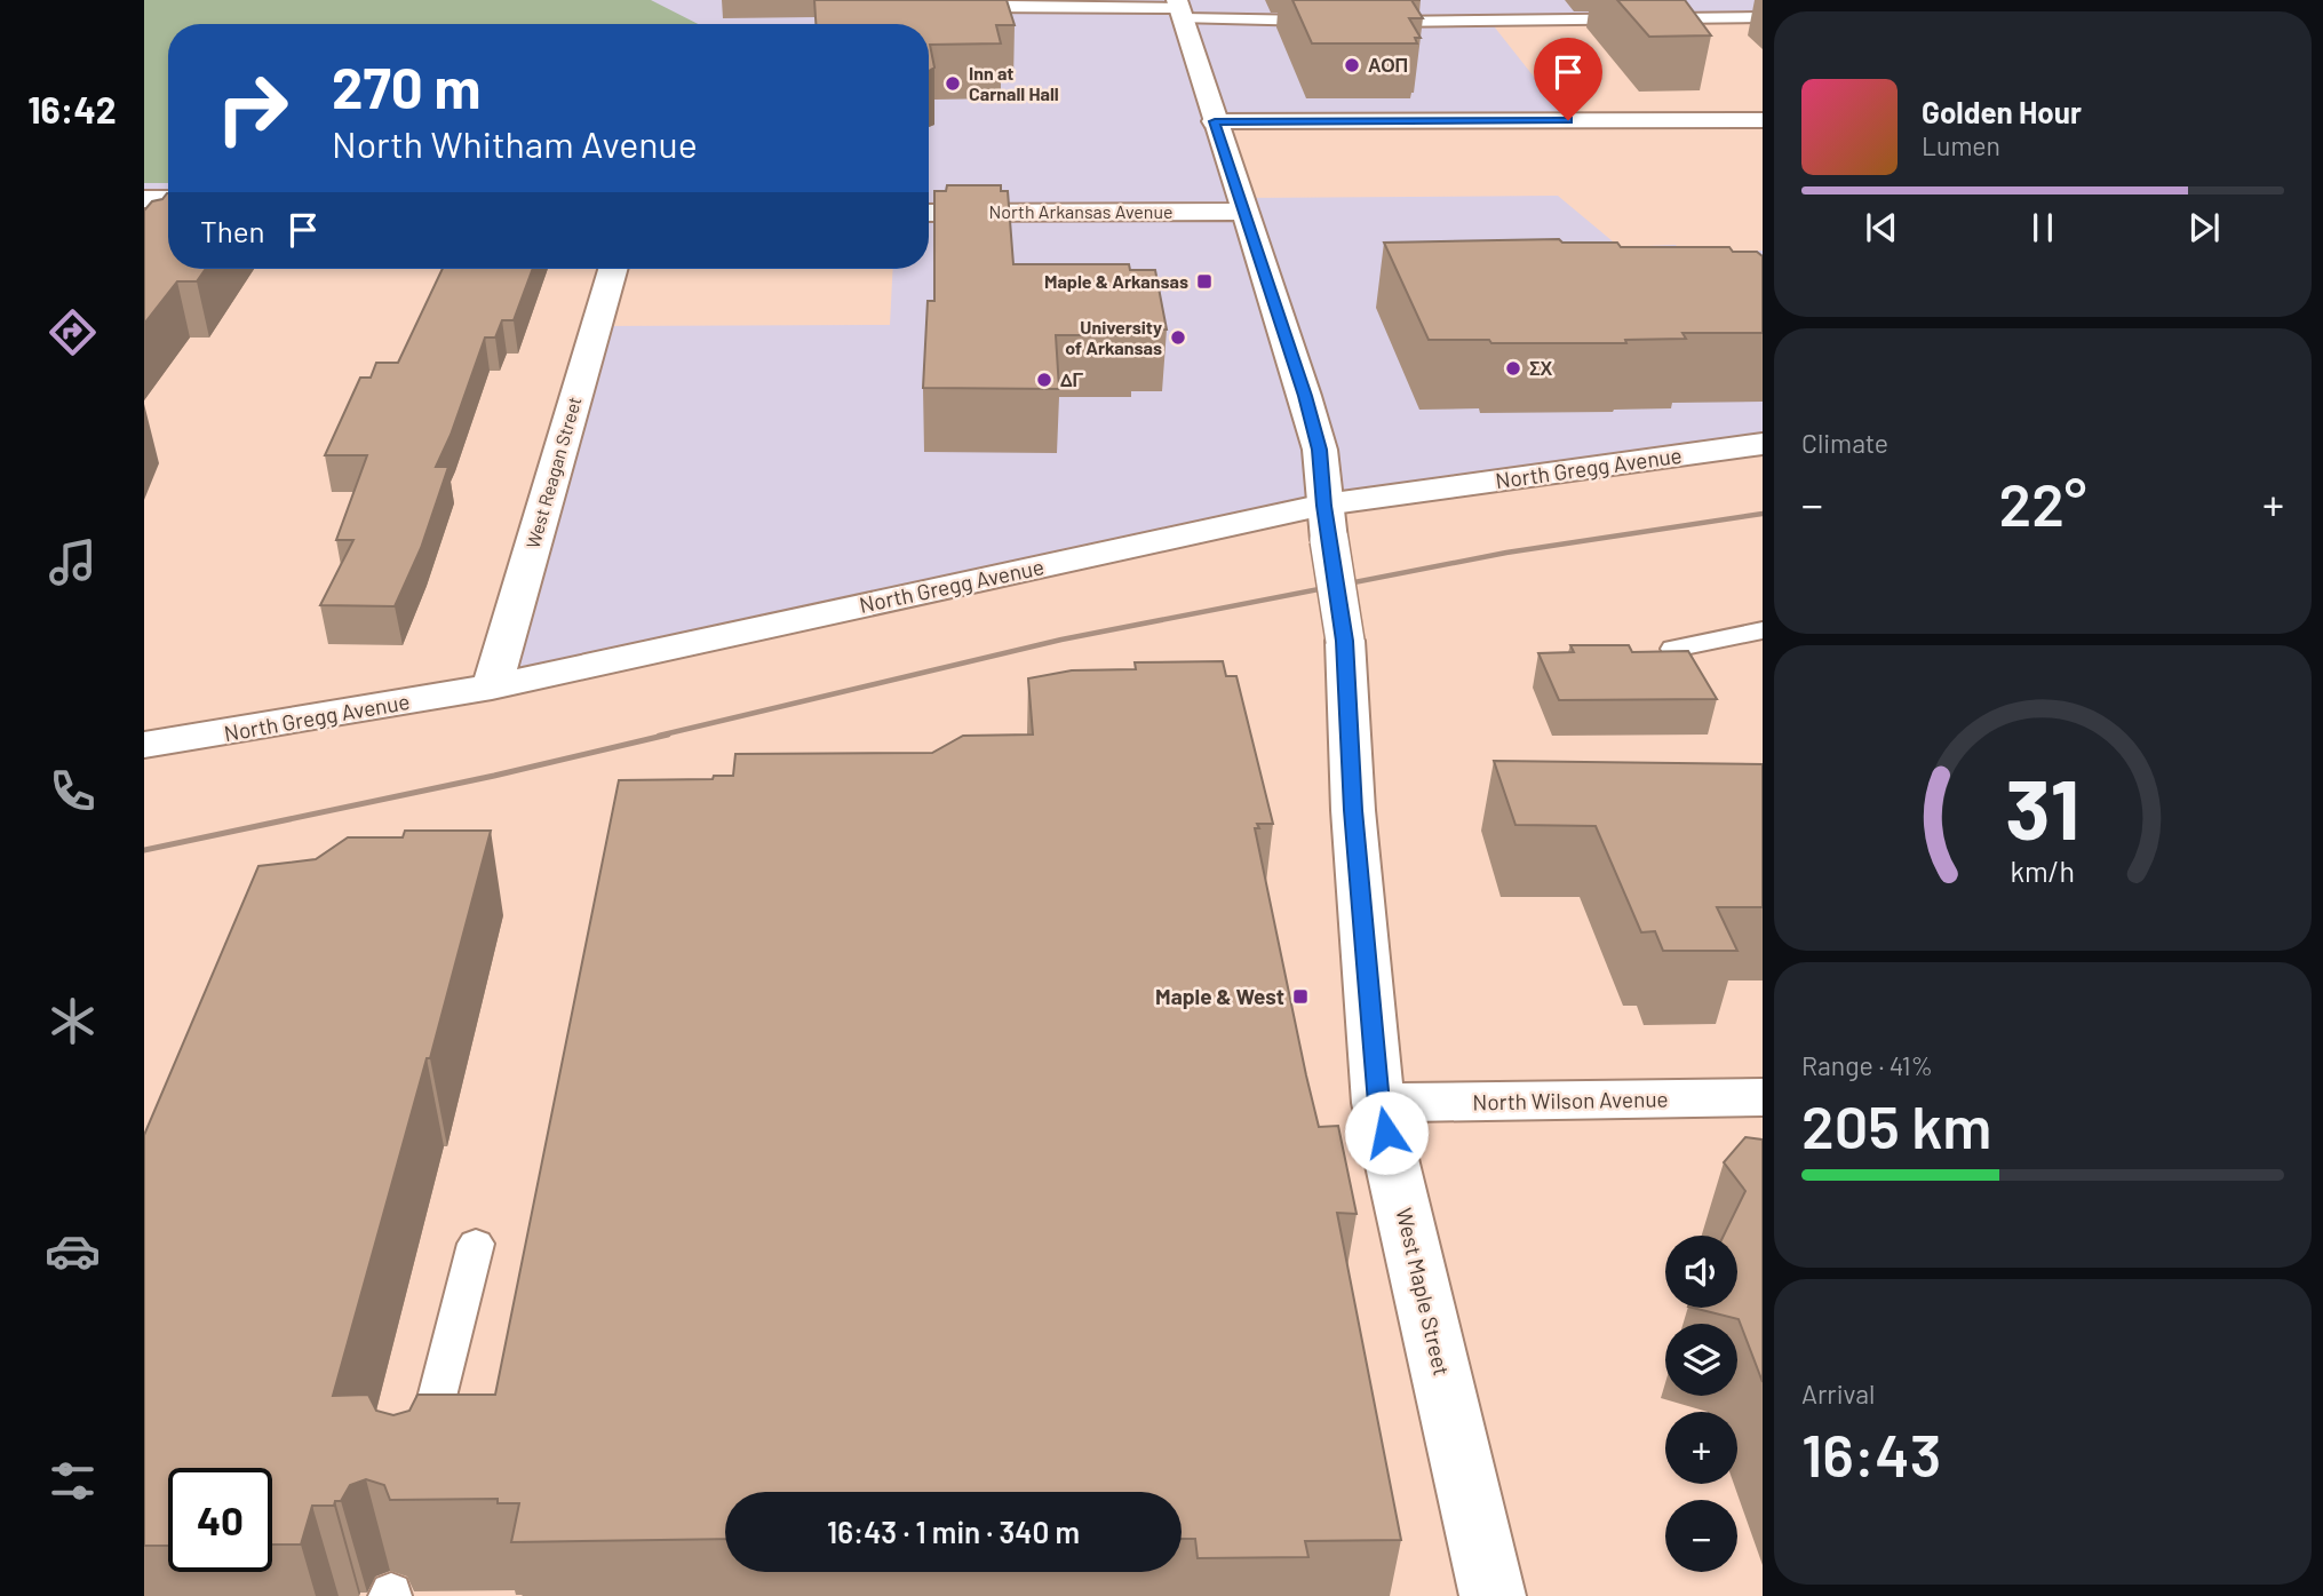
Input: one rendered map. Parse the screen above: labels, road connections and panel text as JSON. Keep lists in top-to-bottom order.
{
  "streets": {
    "street": [
      "North Arkansas Avenue",
      "North Gregg Avenue",
      "West Reagan Street",
      "North Wilson Avenue",
      "West Maple Street"
    ]
  },
  "crossings": [
    ["North Arkansas Avenue", "West Maple Street"],
    ["North Gregg Avenue", "West Reagan Street"],
    ["North Gregg Avenue", "West Maple Street"],
    ["North Wilson Avenue", "West Maple Street"]
  ],
  "places": {
    "other": [
      "ΑΟΠ",
      "Inn at Carnall Hall",
      "University of Arkansas",
      "ΣΧ",
      "ΔΓ"
    ],
    "transit": ["Maple & Arkansas", "Maple & West"]
  },
  "page": {
    "tabs": "16:42",
    "turn": ["270 m", "North Whitham Avenue"],
    "song": ["Golden Hour", "Lumen"],
    "then": "Then",
    "tile": [
      "Climate",
      ["Range · 41%", "205 km"],
      ["Arrival", "16:43"]
    ],
    "heat": ["−", "22°", "+"],
    "map_buttons": ["+", "−"],
    "limit": "40",
    "trip": "16:43 · 1 min · 340 m",
    "gauge": ["31", "km/h"]
  }
}
